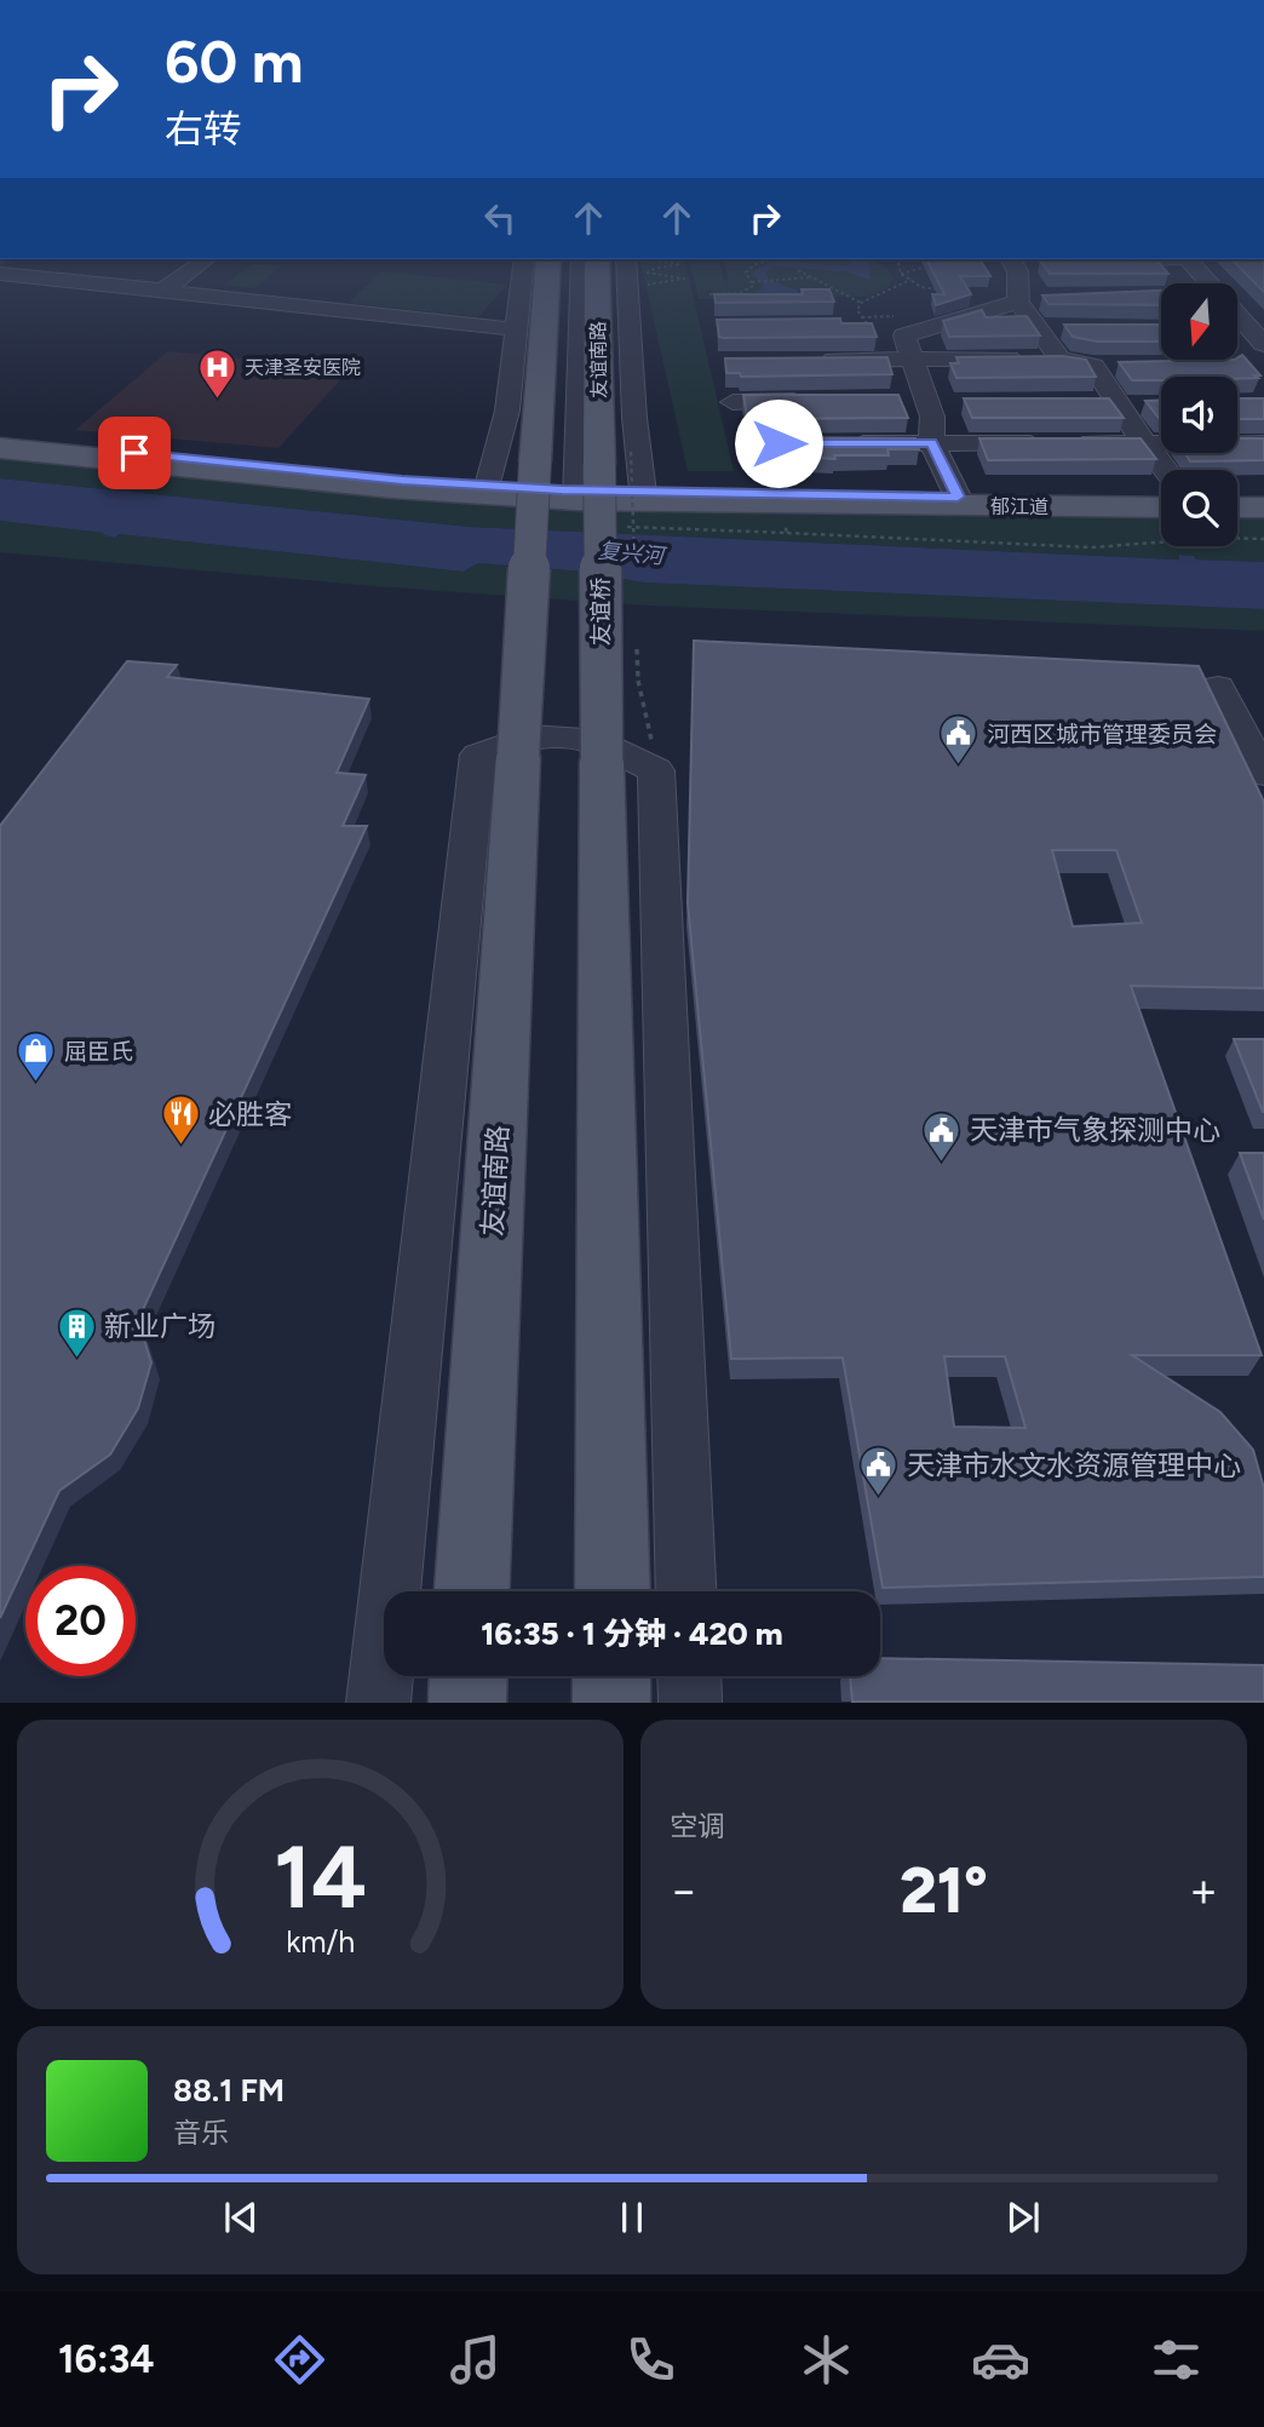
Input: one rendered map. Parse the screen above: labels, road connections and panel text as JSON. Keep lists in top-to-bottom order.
{
  "streets": {
    "main road": ["友谊南路", "郁江道", "友谊桥"]
  },
  "crossings": [
    ["友谊南路", "郁江道"],
    ["友谊南路", "友谊桥"],
    ["郁江道", "友谊桥"]
  ],
  "water": ["复兴河"],
  "places": {
    "hospital": ["天津圣安医院"],
    "public building": ["河西区城市管理委员会", "天津市气象探测中心", "天津市水文水资源管理中心"],
    "shop": ["屈臣氏"],
    "restaurant": ["必胜客"],
    "building": ["新业广场"]
  },
  "north": "bottom",
  "page": {
    "turn": ["60 m", "右转"],
    "limit": "20",
    "trip": "16:35 · 1 分钟 · 420 m",
    "tile": "空调",
    "heat": ["−", "21°", "+"],
    "song": ["88.1 FM", "音乐"],
    "tabs": "16:34",
    "gauge": ["14", "km/h"]
  }
}
